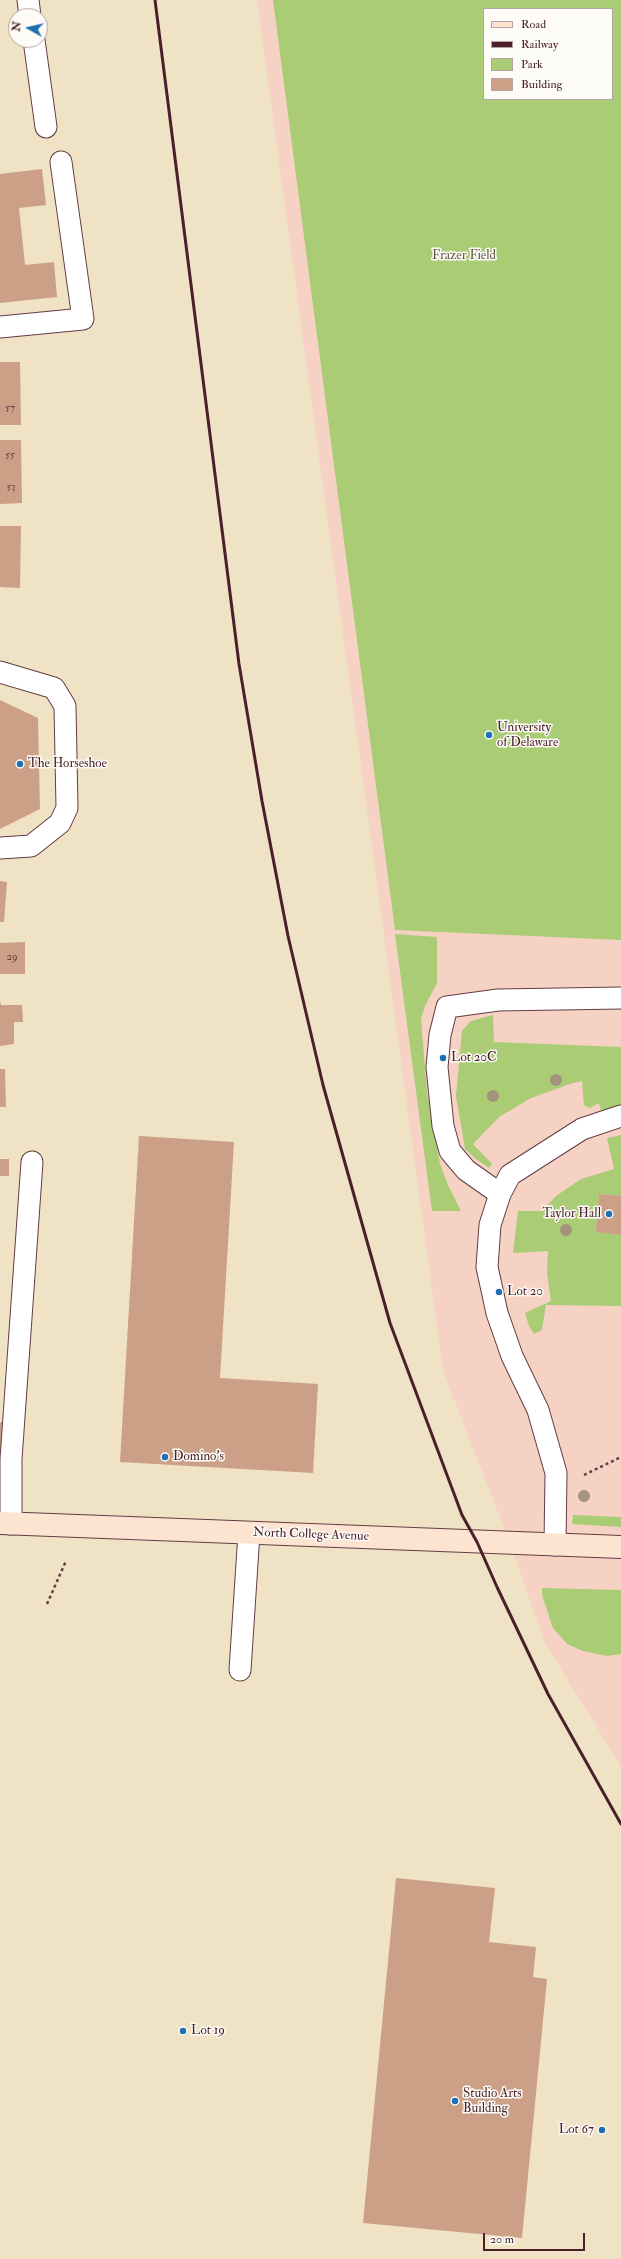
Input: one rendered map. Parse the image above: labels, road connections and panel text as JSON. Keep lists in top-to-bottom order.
{
  "streets": {
    "street": ["North College Avenue"]
  },
  "parks": ["Frazer Field"],
  "places": [
    "University of Delaware",
    "The Horseshoe",
    "Lot 20C",
    "Taylor Hall",
    "Lot 20",
    "Domino's",
    "Lot 19",
    "Studio Arts Building",
    "Lot 67"
  ],
  "house_numbers": [
    "57",
    "55",
    "53",
    "29"
  ],
  "legend": [
    "Road",
    "Railway",
    "Park",
    "Building"
  ],
  "scale_bar": "20 m",
  "north": "left"
}
